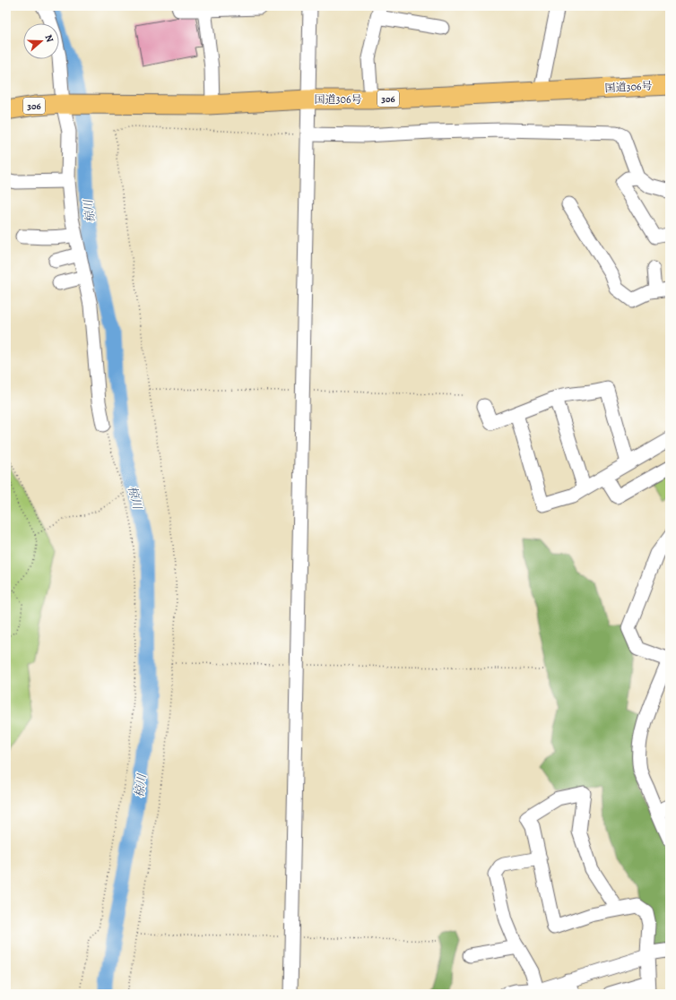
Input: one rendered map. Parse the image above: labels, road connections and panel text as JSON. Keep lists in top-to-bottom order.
{
  "streets": {
    "highway": ["国道306号", "306"]
  },
  "water": ["椋川"],
  "north": "right"
}
